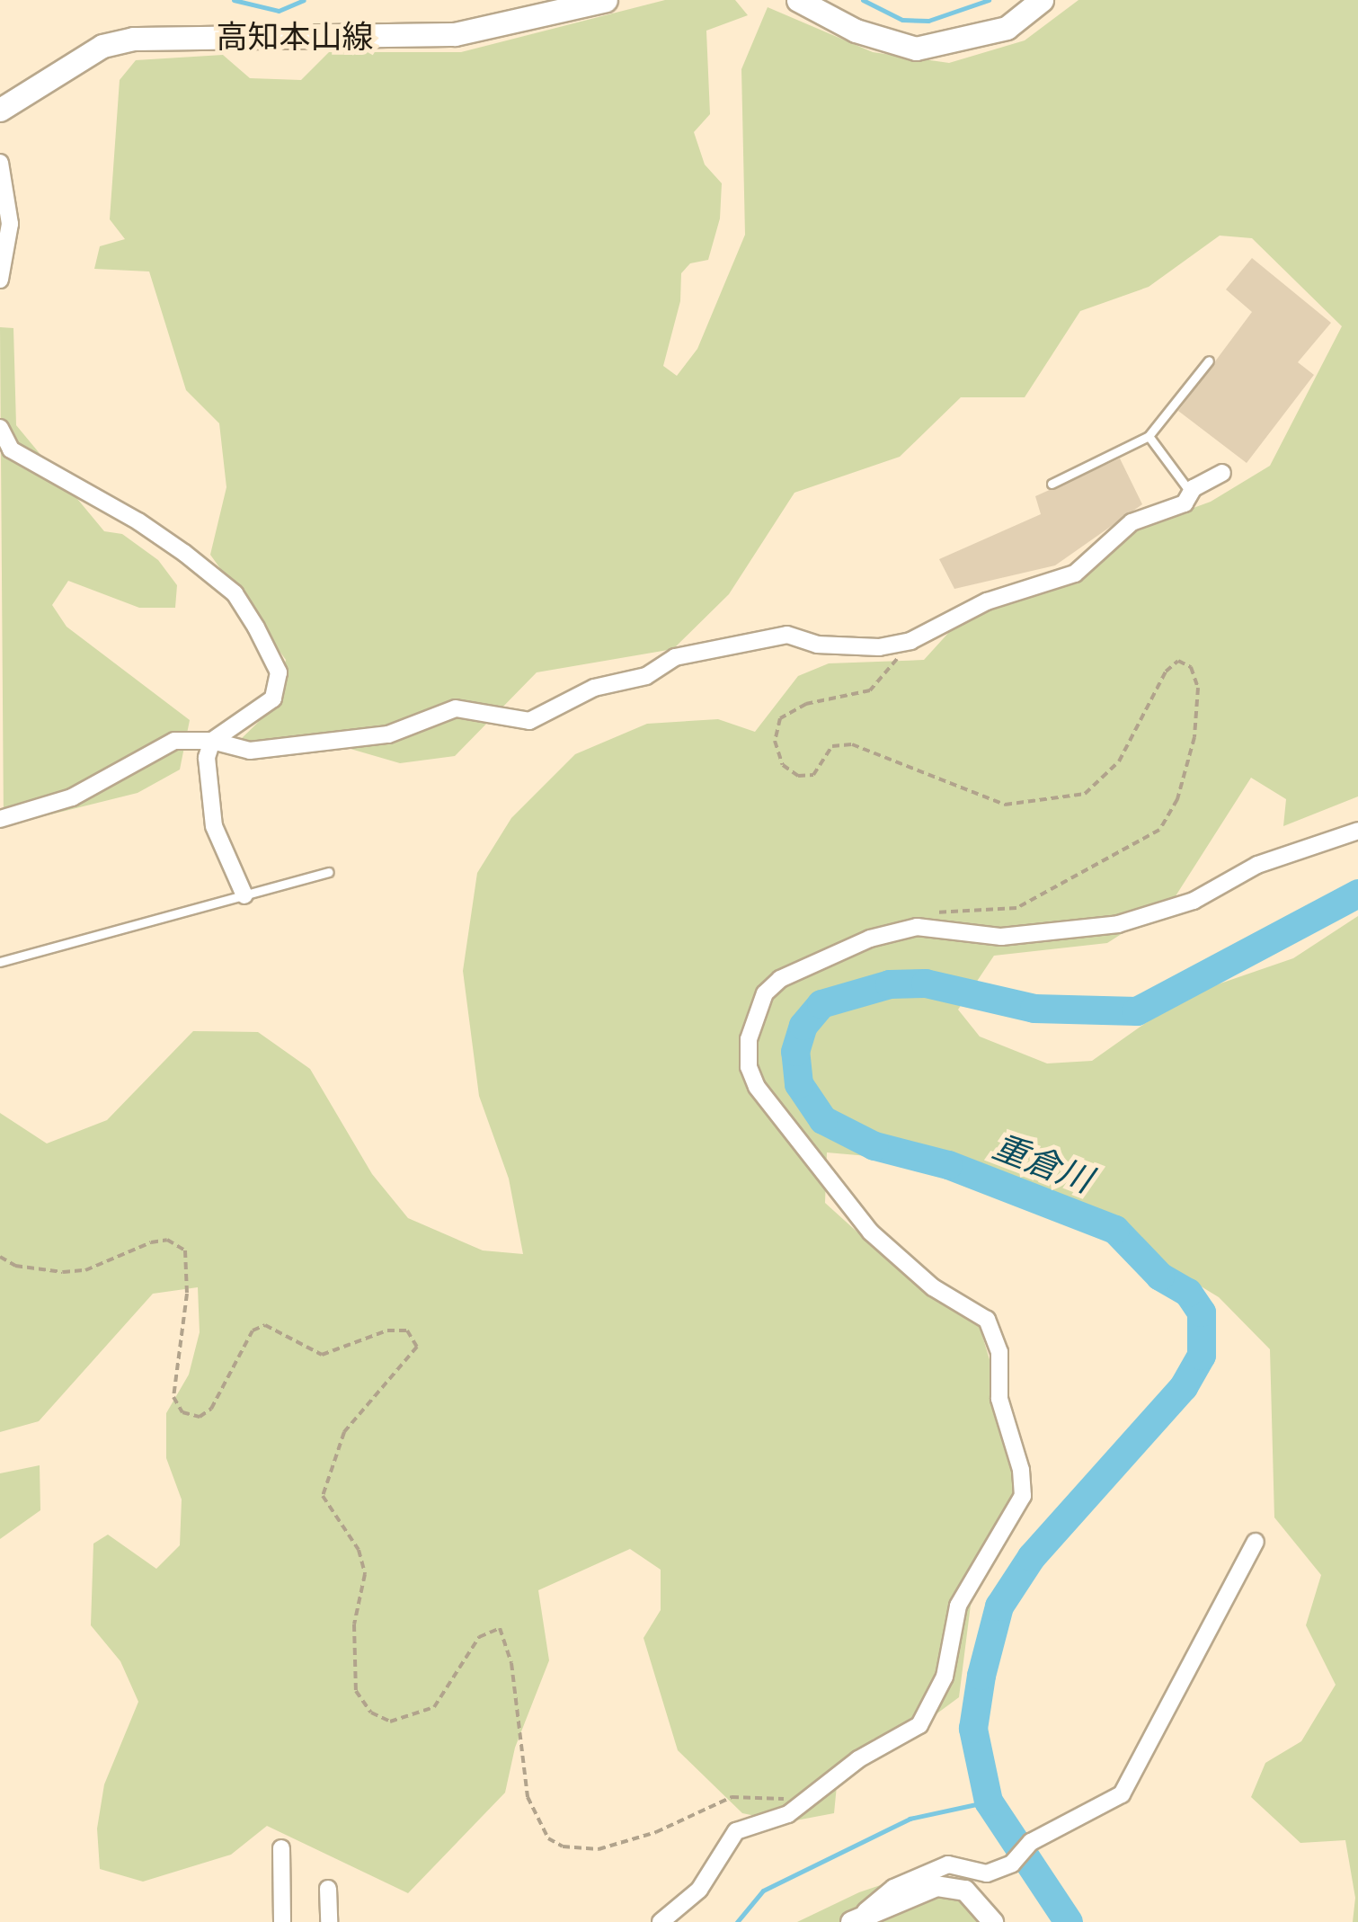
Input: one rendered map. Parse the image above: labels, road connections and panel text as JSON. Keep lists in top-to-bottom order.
{
  "streets": {
    "main road": ["高知本山線"]
  },
  "water": ["重倉川"]
}
